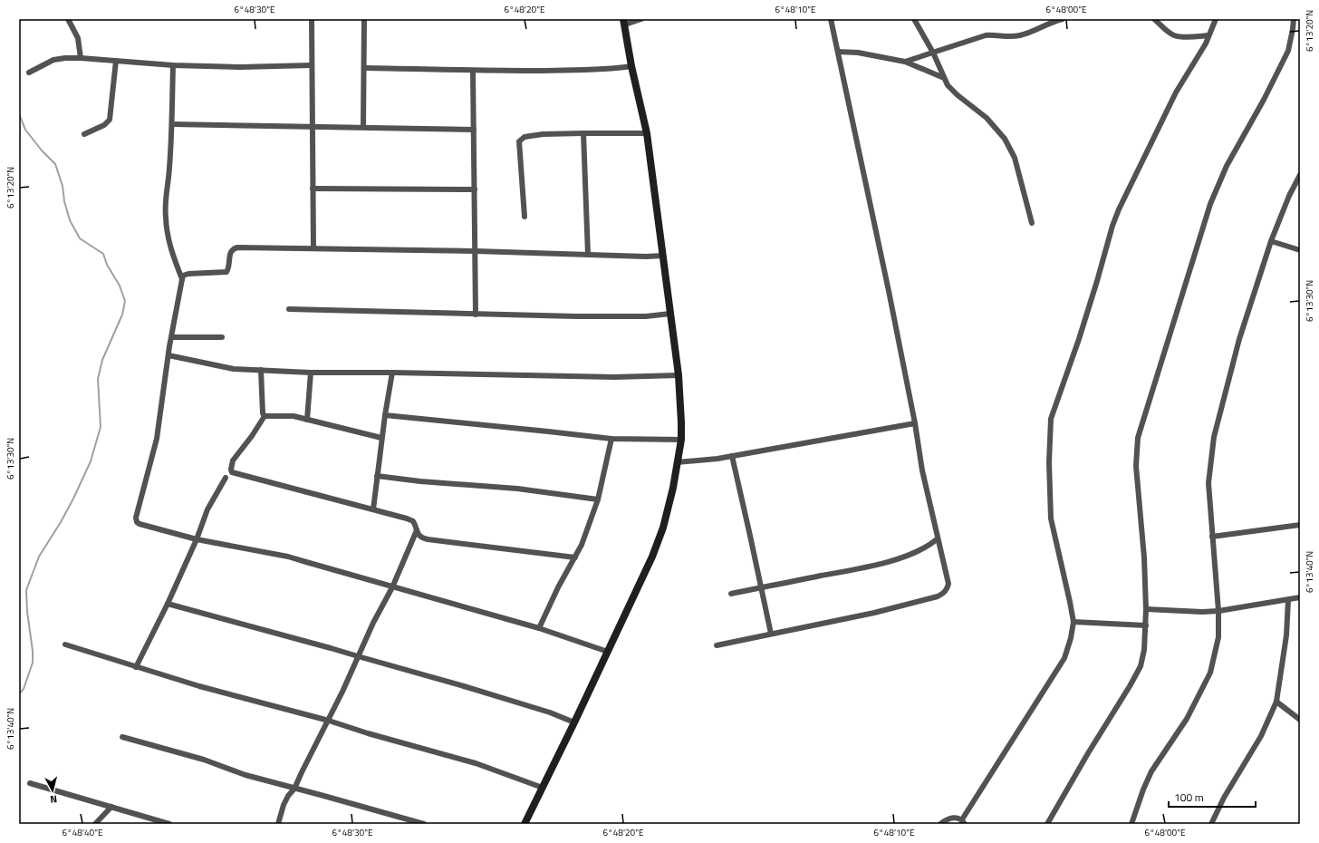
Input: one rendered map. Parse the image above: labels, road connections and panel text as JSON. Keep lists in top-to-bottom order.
{
  "scale_bar": "100 m",
  "north": "bottom",
  "coordinates": [
    "6°48'30\"E",
    "6°48'20\"E",
    "6°48'10\"E",
    "6°48'00\"E",
    "6°13'20\"N",
    "6°13'30\"N",
    "6°13'40\"N",
    "6°48'40\"E"
  ]
}
